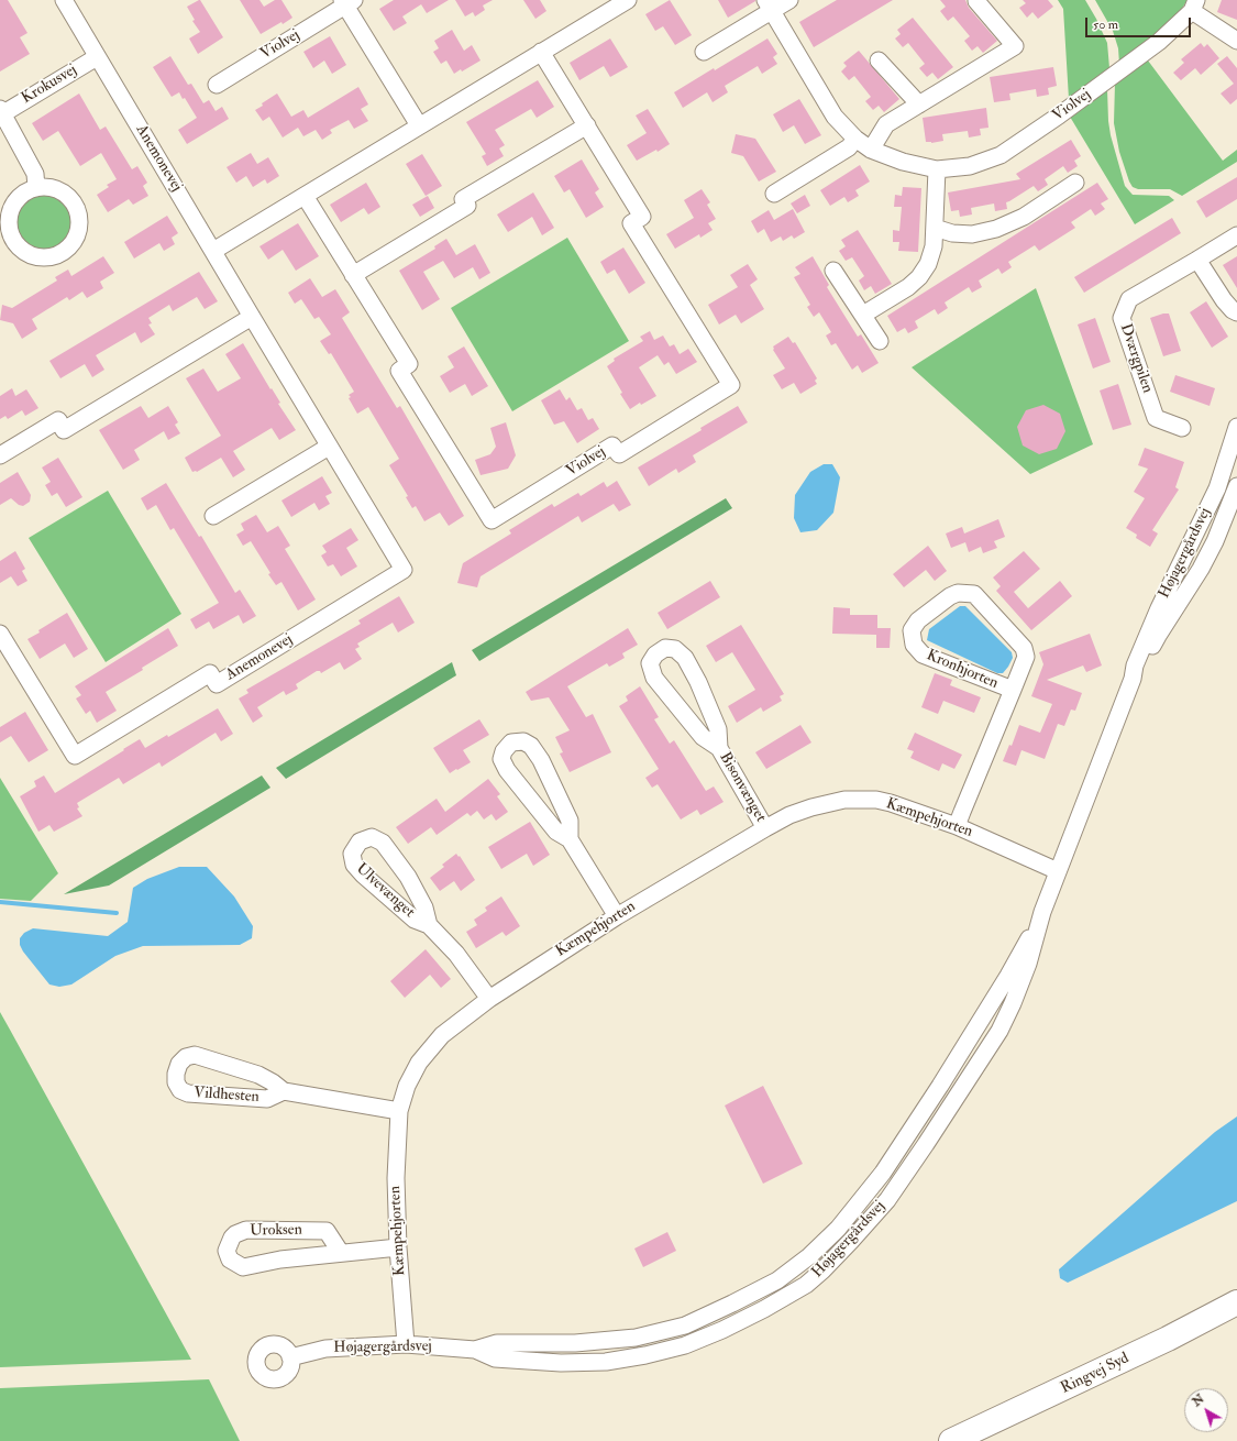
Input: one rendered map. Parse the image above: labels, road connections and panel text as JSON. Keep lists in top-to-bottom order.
{
  "streets": {
    "highway": ["Ringvej Syd"],
    "street": [
      "Violvej",
      "Krokusvej",
      "Anemonevej",
      "Dværgpilen",
      "Højagergårdsvej",
      "Kronhjorten",
      "Bisonvænget",
      "Kæmpehjorten",
      "Ulvevænget",
      "Vildhesten",
      "Uroksen"
    ]
  },
  "crossings": [
    ["Krokusvej", "Anemonevej"],
    ["Højagergårdsvej", "Kæmpehjorten"],
    ["Kronhjorten", "Kæmpehjorten"],
    ["Bisonvænget", "Kæmpehjorten"],
    ["Kæmpehjorten", "Ulvevænget"],
    ["Kæmpehjorten", "Vildhesten"],
    ["Kæmpehjorten", "Uroksen"]
  ],
  "scale_bar": "50 m",
  "north": "top left"
}
